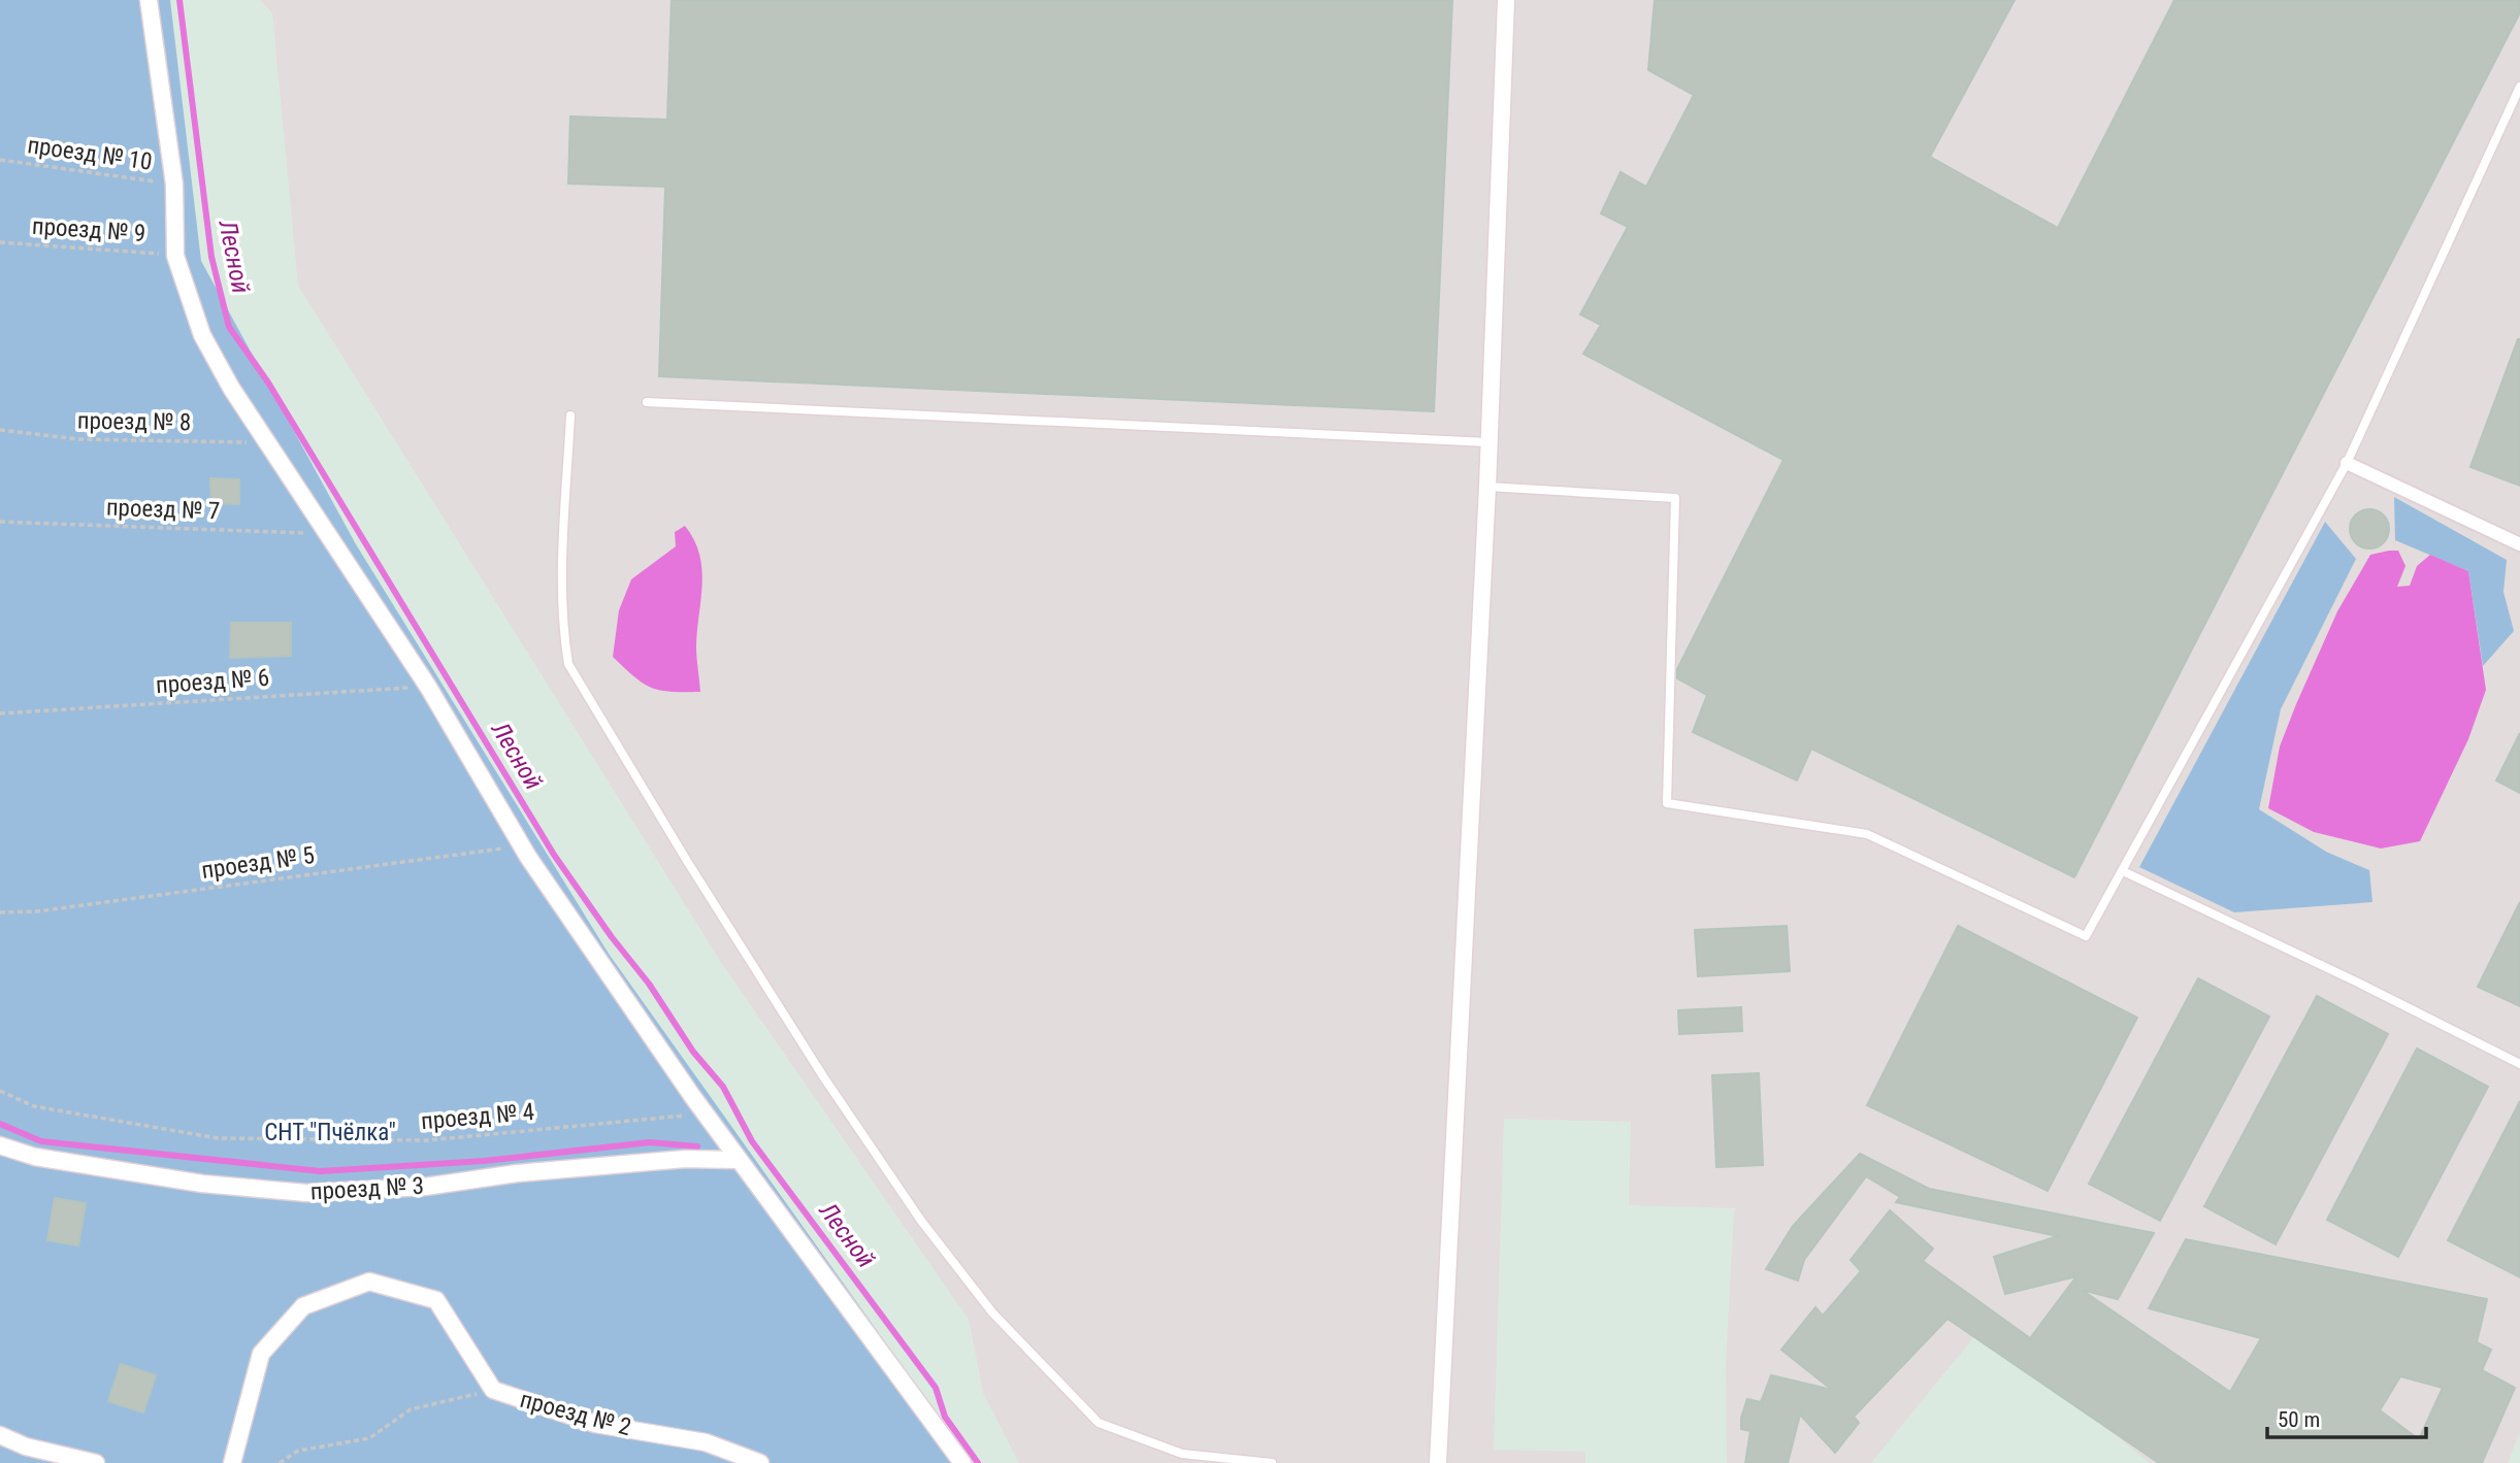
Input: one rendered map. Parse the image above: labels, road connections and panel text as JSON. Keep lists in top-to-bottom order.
{
  "streets": {
    "street": ["проезд № 3", "проезд № 2"],
    "path": [
      "проезд № 10",
      "проезд № 9",
      "проезд № 8",
      "проезд № 7",
      "проезд № 6",
      "проезд № 5",
      "проезд № 4"
    ]
  },
  "water": ["Лесной"],
  "parks": ["СНТ \"Пчёлка\""],
  "scale_bar": "50 m"
}
